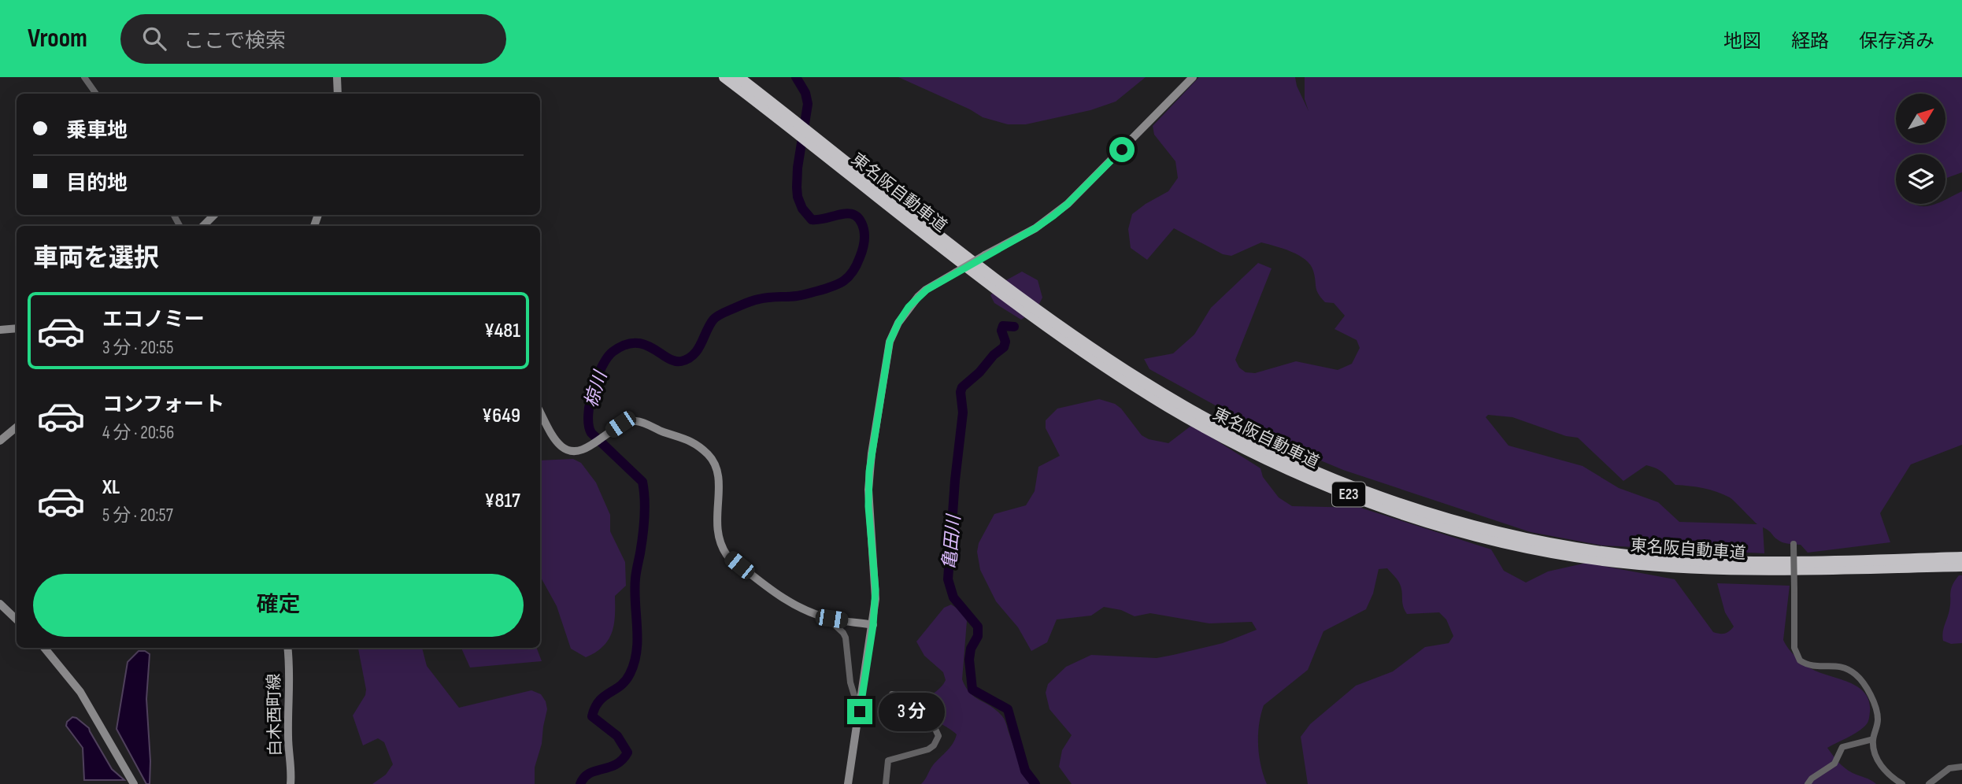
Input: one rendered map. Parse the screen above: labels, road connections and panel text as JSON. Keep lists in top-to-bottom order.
{
  "streets": {
    "highway": ["東名阪自動車道", "E23"],
    "street": ["白木西町線"]
  },
  "water": ["椋川", "亀田川"],
  "north": "top right",
  "page": {
    "header": "Vroom",
    "search": "ここで検索",
    "nav": ["地図", "経路", "保存済み"],
    "banner": ["乗車地", "目的地"],
    "heading": "車両を選択",
    "list": [
      {
        "name": "エコノミー",
        "note": "3 分 · 20:55",
        "value": "¥481"
      },
      {
        "name": "コンフォート",
        "note": "4 分 · 20:56",
        "value": "¥649"
      },
      {
        "name": "XL",
        "note": "5 分 · 20:57",
        "value": "¥817"
      }
    ],
    "buttons": "確定",
    "bubble": "3 分"
  }
}
